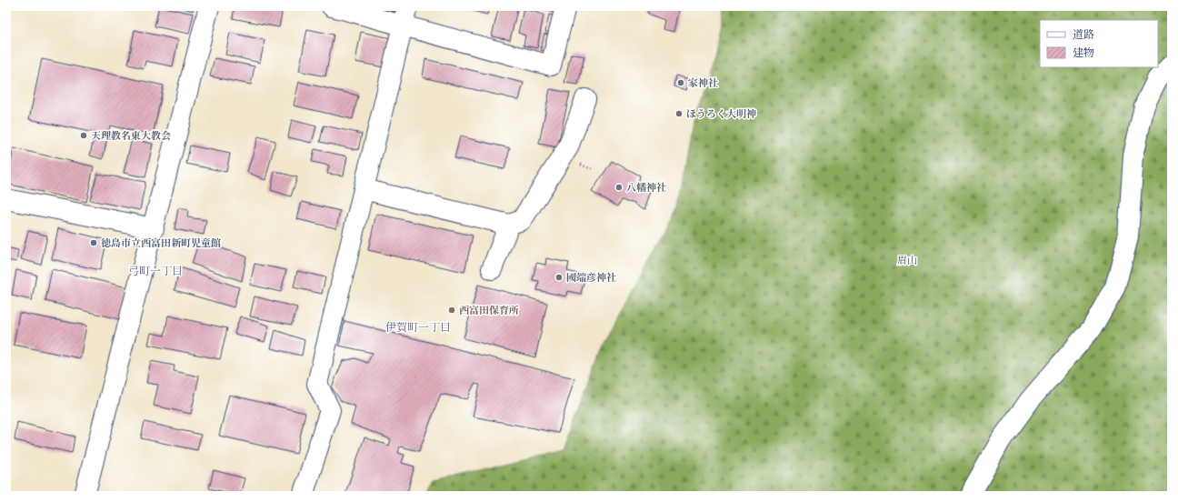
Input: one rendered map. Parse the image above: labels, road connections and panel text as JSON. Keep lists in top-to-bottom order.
{
  "districts": ["弓町一丁目", "伊賀町一丁目"],
  "parks": ["眉山"],
  "places": [
    "家神社",
    "ほうろく大明神",
    "天理教名東大教会",
    "八幡神社",
    "徳島市立西富田新町児童館",
    "國端彦神社",
    "西富田保育所"
  ],
  "legend": ["道路", "建物"]
}
